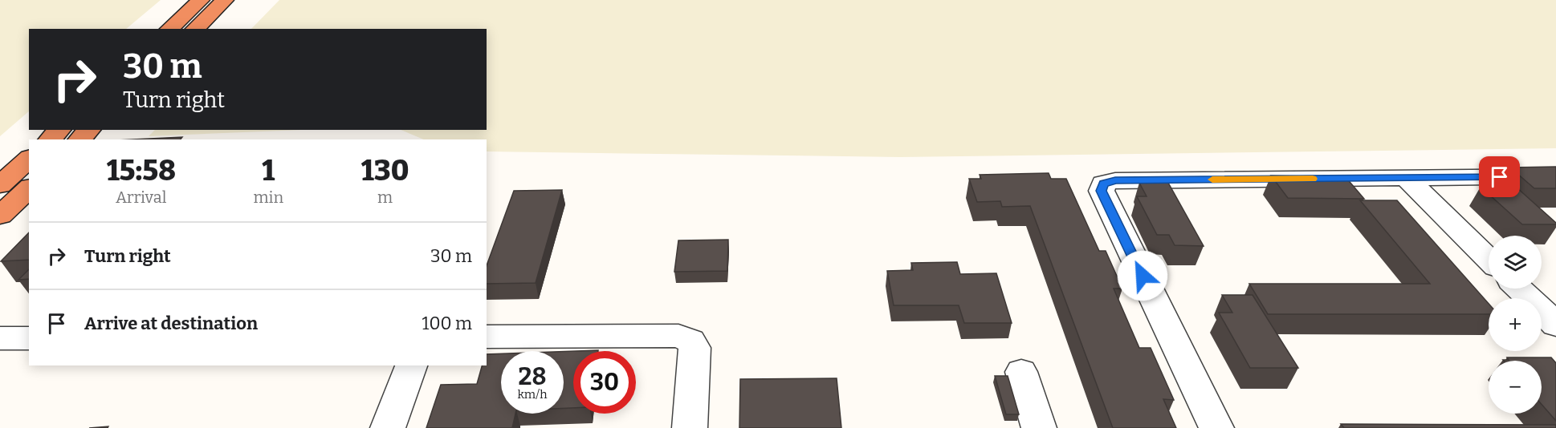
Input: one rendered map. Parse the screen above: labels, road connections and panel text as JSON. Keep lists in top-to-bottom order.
{
  "page": {
    "turn": ["30 m", "Turn right"],
    "eta": [
      "15:58",
      "Arrival",
      "1",
      "min",
      "130",
      "m"
    ],
    "list": [
      {
        "name": "Turn right",
        "value": "30 m"
      },
      {
        "name": "Arrive at destination",
        "value": "100 m"
      }
    ],
    "map_buttons": ["+", "−"],
    "speed": "28 km/h",
    "limit": "30"
  }
}
